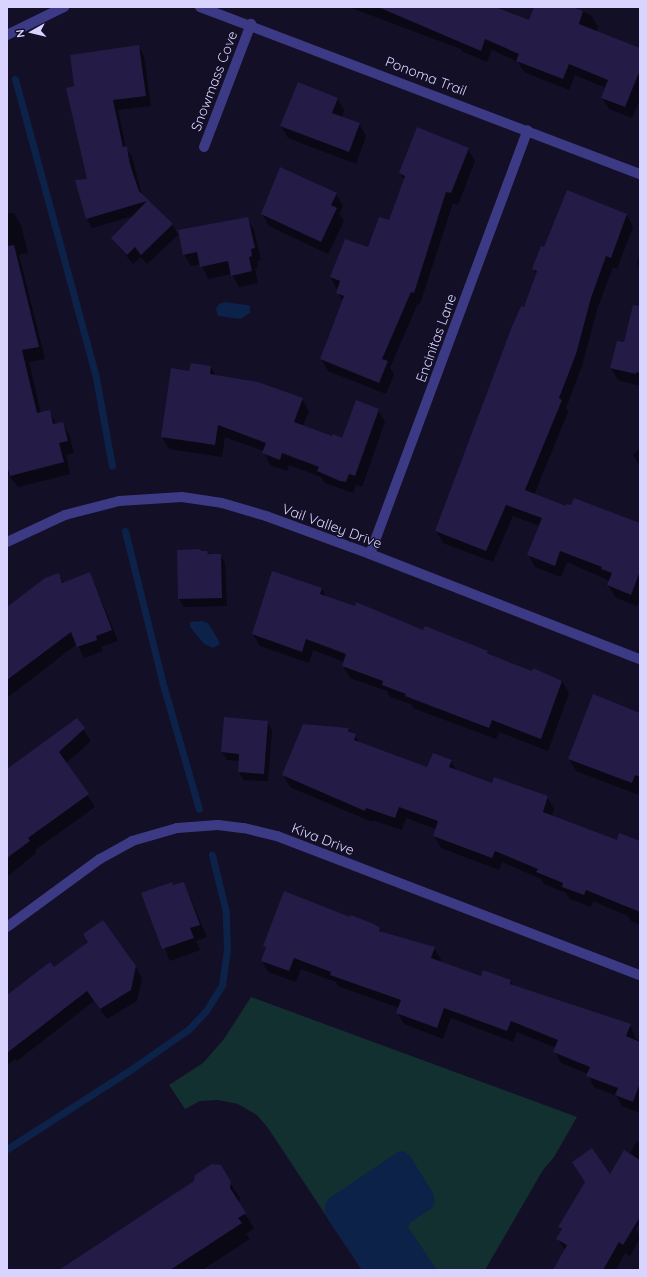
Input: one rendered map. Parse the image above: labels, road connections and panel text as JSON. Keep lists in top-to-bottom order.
{
  "streets": {
    "street": [
      "Ponoma Trail",
      "Snowmass Cove",
      "Encinitas Lane",
      "Vail Valley Drive",
      "Kiva Drive"
    ]
  },
  "crossings": [
    ["Ponoma Trail", "Snowmass Cove"],
    ["Ponoma Trail", "Encinitas Lane"],
    ["Encinitas Lane", "Vail Valley Drive"]
  ],
  "north": "left"
}
